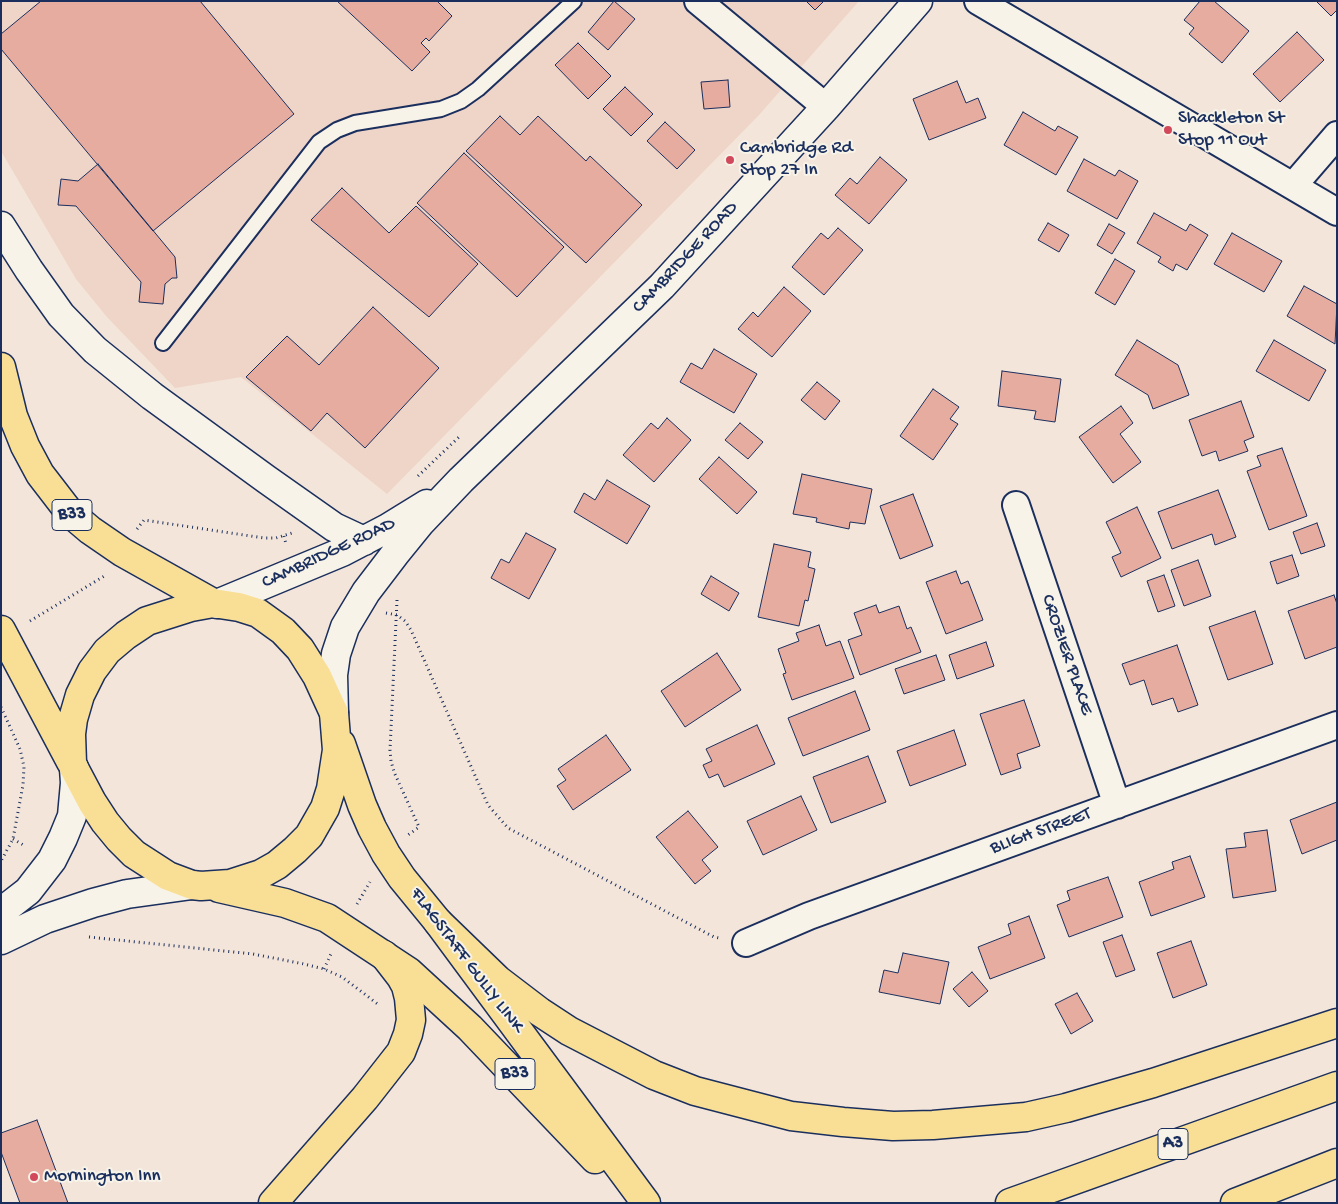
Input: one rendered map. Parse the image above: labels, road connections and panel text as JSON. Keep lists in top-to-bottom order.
{
  "streets": {
    "main road": [
      "CAMBRIDGE ROAD",
      "B33",
      "FLAGSTAFF GULLY LINK",
      "A3"
    ],
    "street": ["CROZIER PLACE", "BLIGH STREET"]
  },
  "crossings": [
    ["CAMBRIDGE ROAD", "B33"],
    ["CAMBRIDGE ROAD", "FLAGSTAFF GULLY LINK"],
    ["B33", "FLAGSTAFF GULLY LINK"],
    ["CROZIER PLACE", "BLIGH STREET"]
  ],
  "places": ["Shackleton St Stop 11 Out", "Cambridge Rd Stop 27 In", "Mornington Inn"]
}
